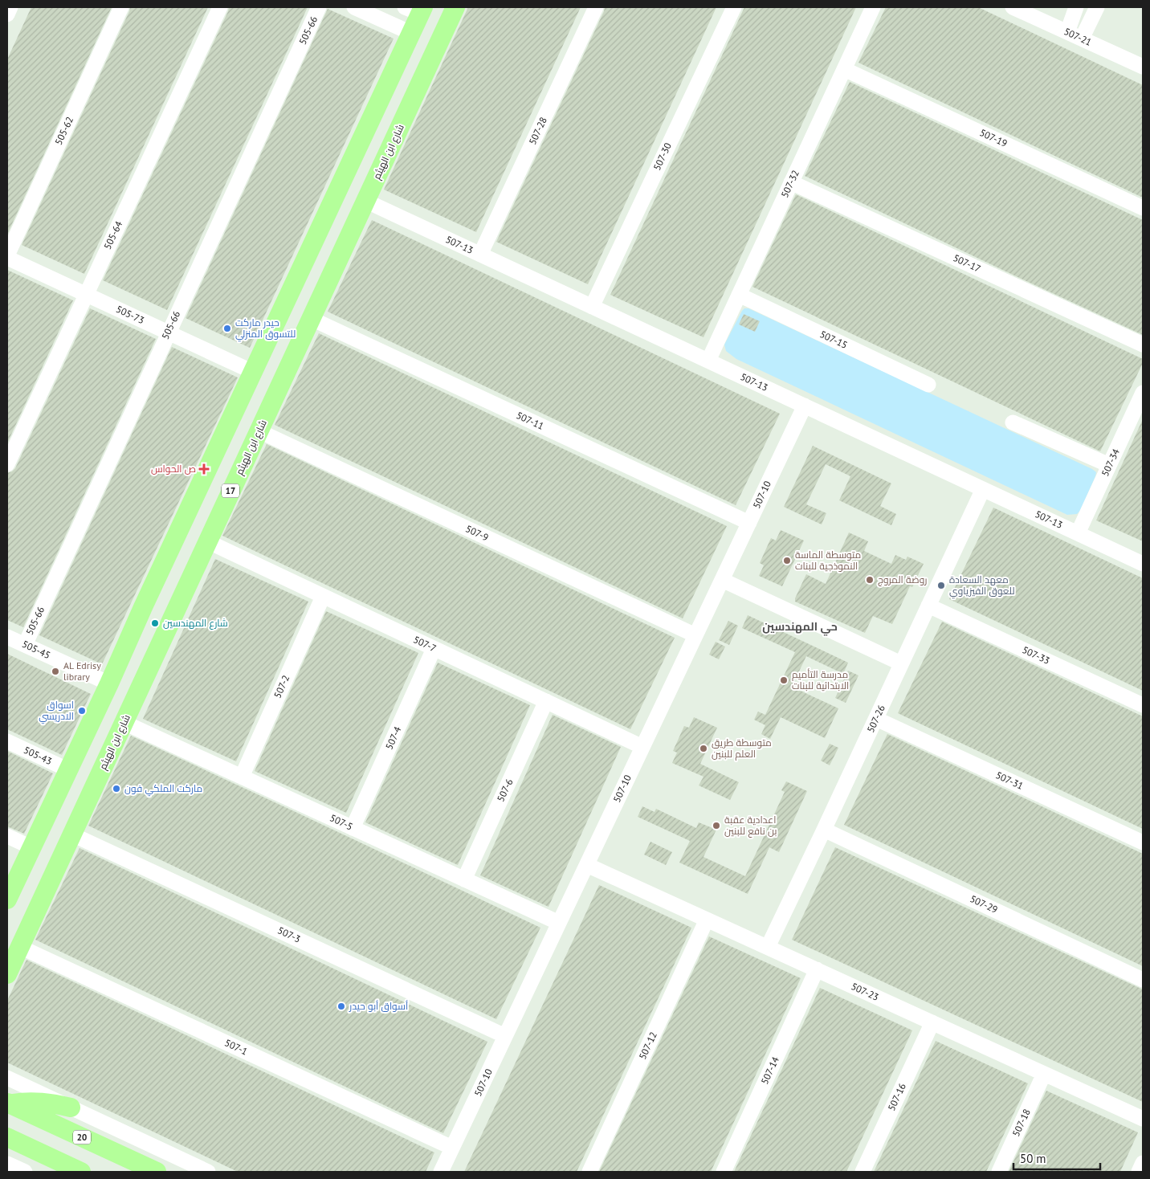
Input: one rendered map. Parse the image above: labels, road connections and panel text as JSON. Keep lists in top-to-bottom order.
{
  "streets": {
    "main road": ["شارع ابن الهيثم", "17", "20"],
    "street": [
      "505-66",
      "507-21",
      "505-62",
      "507-28",
      "507-19",
      "507-30",
      "507-32",
      "505-64",
      "507-13",
      "507-17",
      "505-73",
      "507-15",
      "507-11",
      "507-34",
      "507-10",
      "507-9",
      "507-7",
      "505-45",
      "507-33",
      "507-2",
      "507-26",
      "507-4",
      "505-43",
      "507-31",
      "507-6",
      "507-5",
      "507-29",
      "507-3",
      "507-23",
      "507-12",
      "507-1",
      "507-14",
      "507-16",
      "507-18"
    ]
  },
  "crossings": [
    ["505-66", "505-73"],
    ["505-66", "505-45"],
    ["505-62", "505-73"],
    ["507-28", "507-13"],
    ["507-19", "507-32"],
    ["شارع ابن الهيثم", "507-13"],
    ["شارع ابن الهيثم", "507-11"],
    ["شارع ابن الهيثم", "507-9"],
    ["شارع ابن الهيثم", "507-7"],
    ["شارع ابن الهيثم", "507-5"],
    ["شارع ابن الهيثم", "507-3"],
    ["شارع ابن الهيثم", "507-1"],
    ["507-30", "507-13"],
    ["507-32", "507-13"],
    ["507-32", "507-17"],
    ["507-32", "507-15"],
    ["505-64", "505-73"],
    ["507-13", "507-34"],
    ["507-13", "507-10"],
    ["507-13", "507-26"],
    ["507-11", "507-10"],
    ["507-10", "507-9"],
    ["507-10", "507-7"],
    ["507-10", "507-5"],
    ["507-10", "507-3"],
    ["507-10", "507-23"],
    ["507-10", "507-1"],
    ["507-7", "507-2"],
    ["507-7", "507-4"],
    ["507-7", "507-6"],
    ["507-33", "507-26"],
    ["507-2", "507-5"],
    ["507-26", "507-31"],
    ["507-26", "507-29"],
    ["507-26", "507-23"],
    ["507-4", "507-5"],
    ["507-6", "507-5"],
    ["507-23", "507-12"],
    ["507-23", "507-14"],
    ["507-23", "507-16"],
    ["507-23", "507-18"]
  ],
  "districts": ["حي المهندسين"],
  "places": {
    "other": [
      "حيدر ماركت للتسوق المنزلي",
      "متوسطة الماسة النموذجية للبنات",
      "روضة المروج",
      "معهد السعادة للعوق الفيزياوي",
      "شارع المهندسين",
      "AL Edrisy library",
      "مدرسة التأميم الابتدائية للبنات",
      "اسواق الادريسي",
      "متوسطة طريق العلم للبنين",
      "ماركت الملكي فون",
      "اعدادية عقبة بن نافع للبنين",
      "أسواق أبو حيدر"
    ],
    "health": ["ص الحواس"]
  },
  "scale_bar": "50 m"
}
